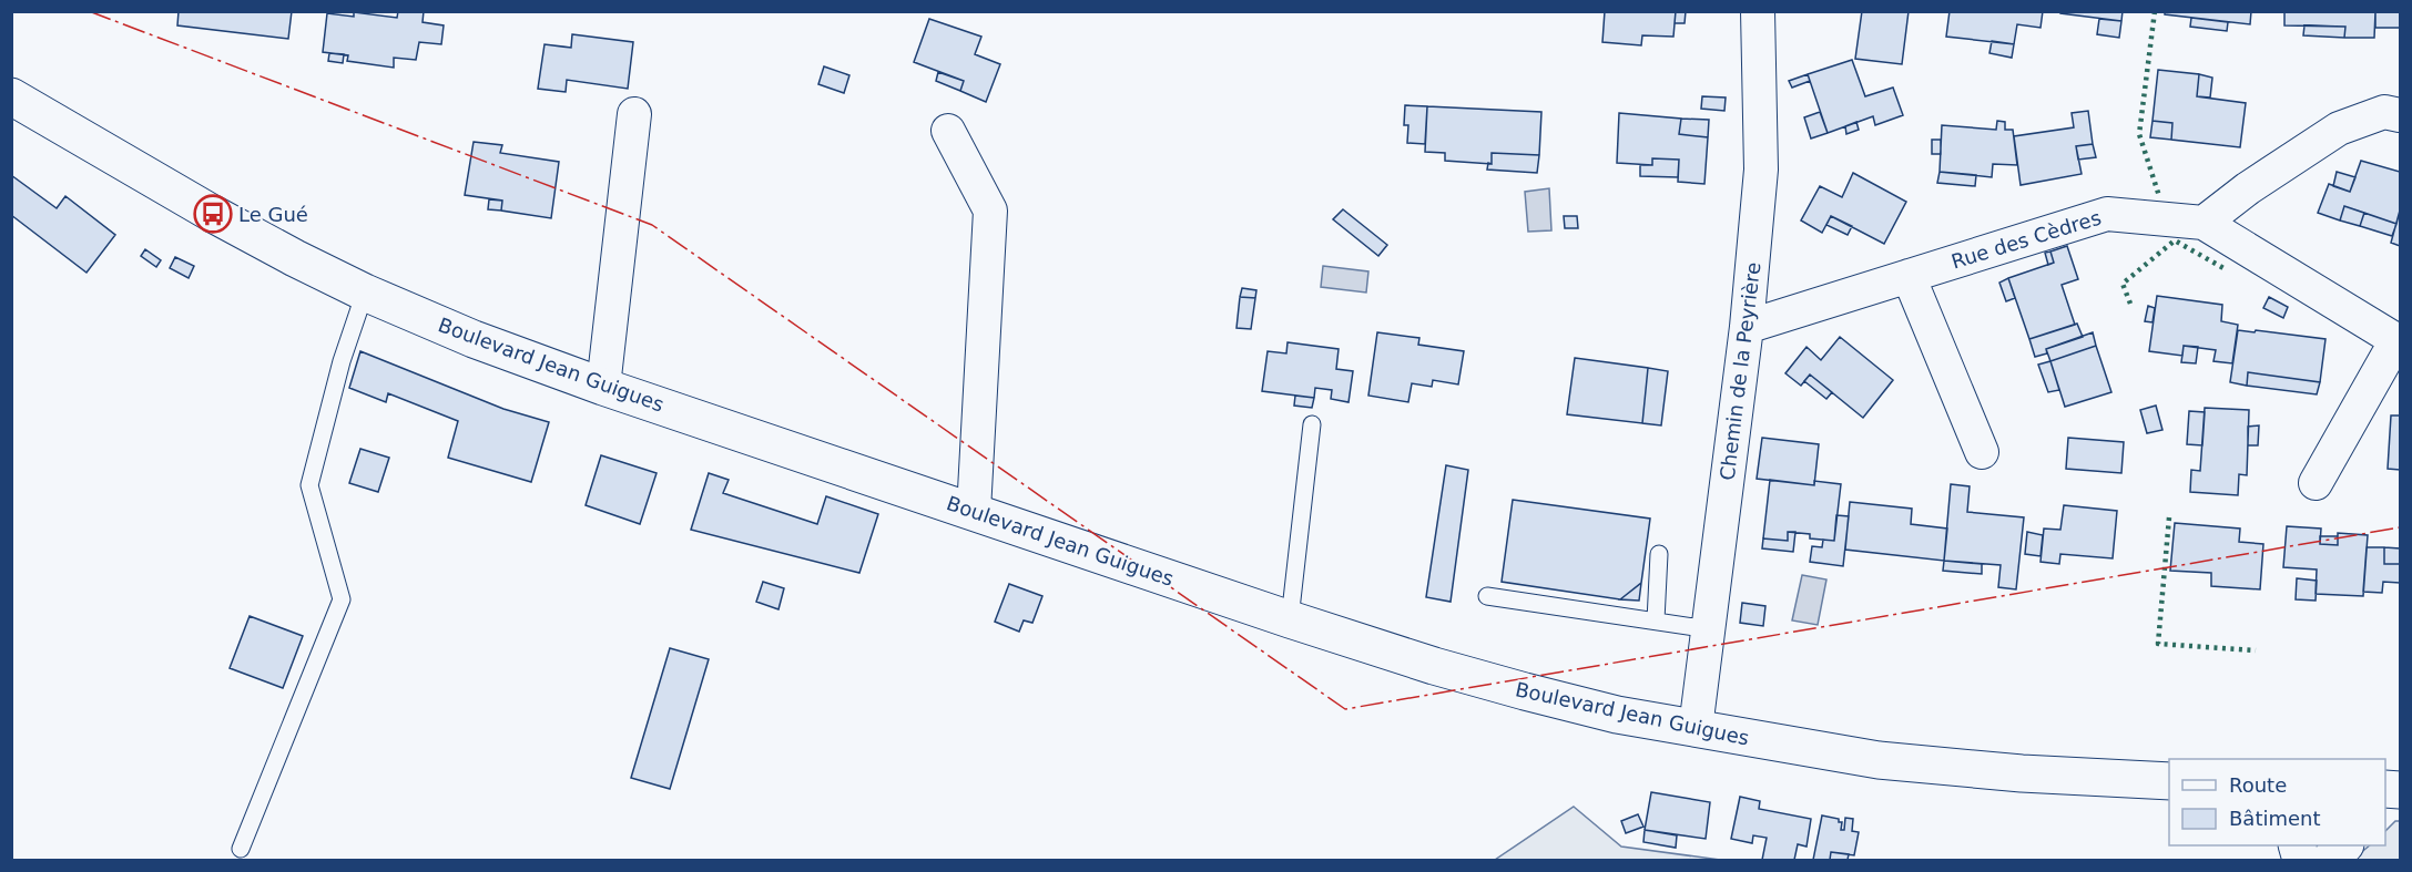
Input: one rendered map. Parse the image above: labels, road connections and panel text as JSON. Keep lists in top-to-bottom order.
{
  "streets": {
    "main road": ["Boulevard Jean Guigues"],
    "street": ["Rue des Cèdres", "Chemin de la Peyrière"]
  },
  "crossings": [
    ["Rue des Cèdres", "Chemin de la Peyrière"],
    ["Boulevard Jean Guigues", "Chemin de la Peyrière"]
  ],
  "places": {
    "bus stop": ["Le Gué"]
  },
  "legend": ["Route", "Bâtiment"]
}
